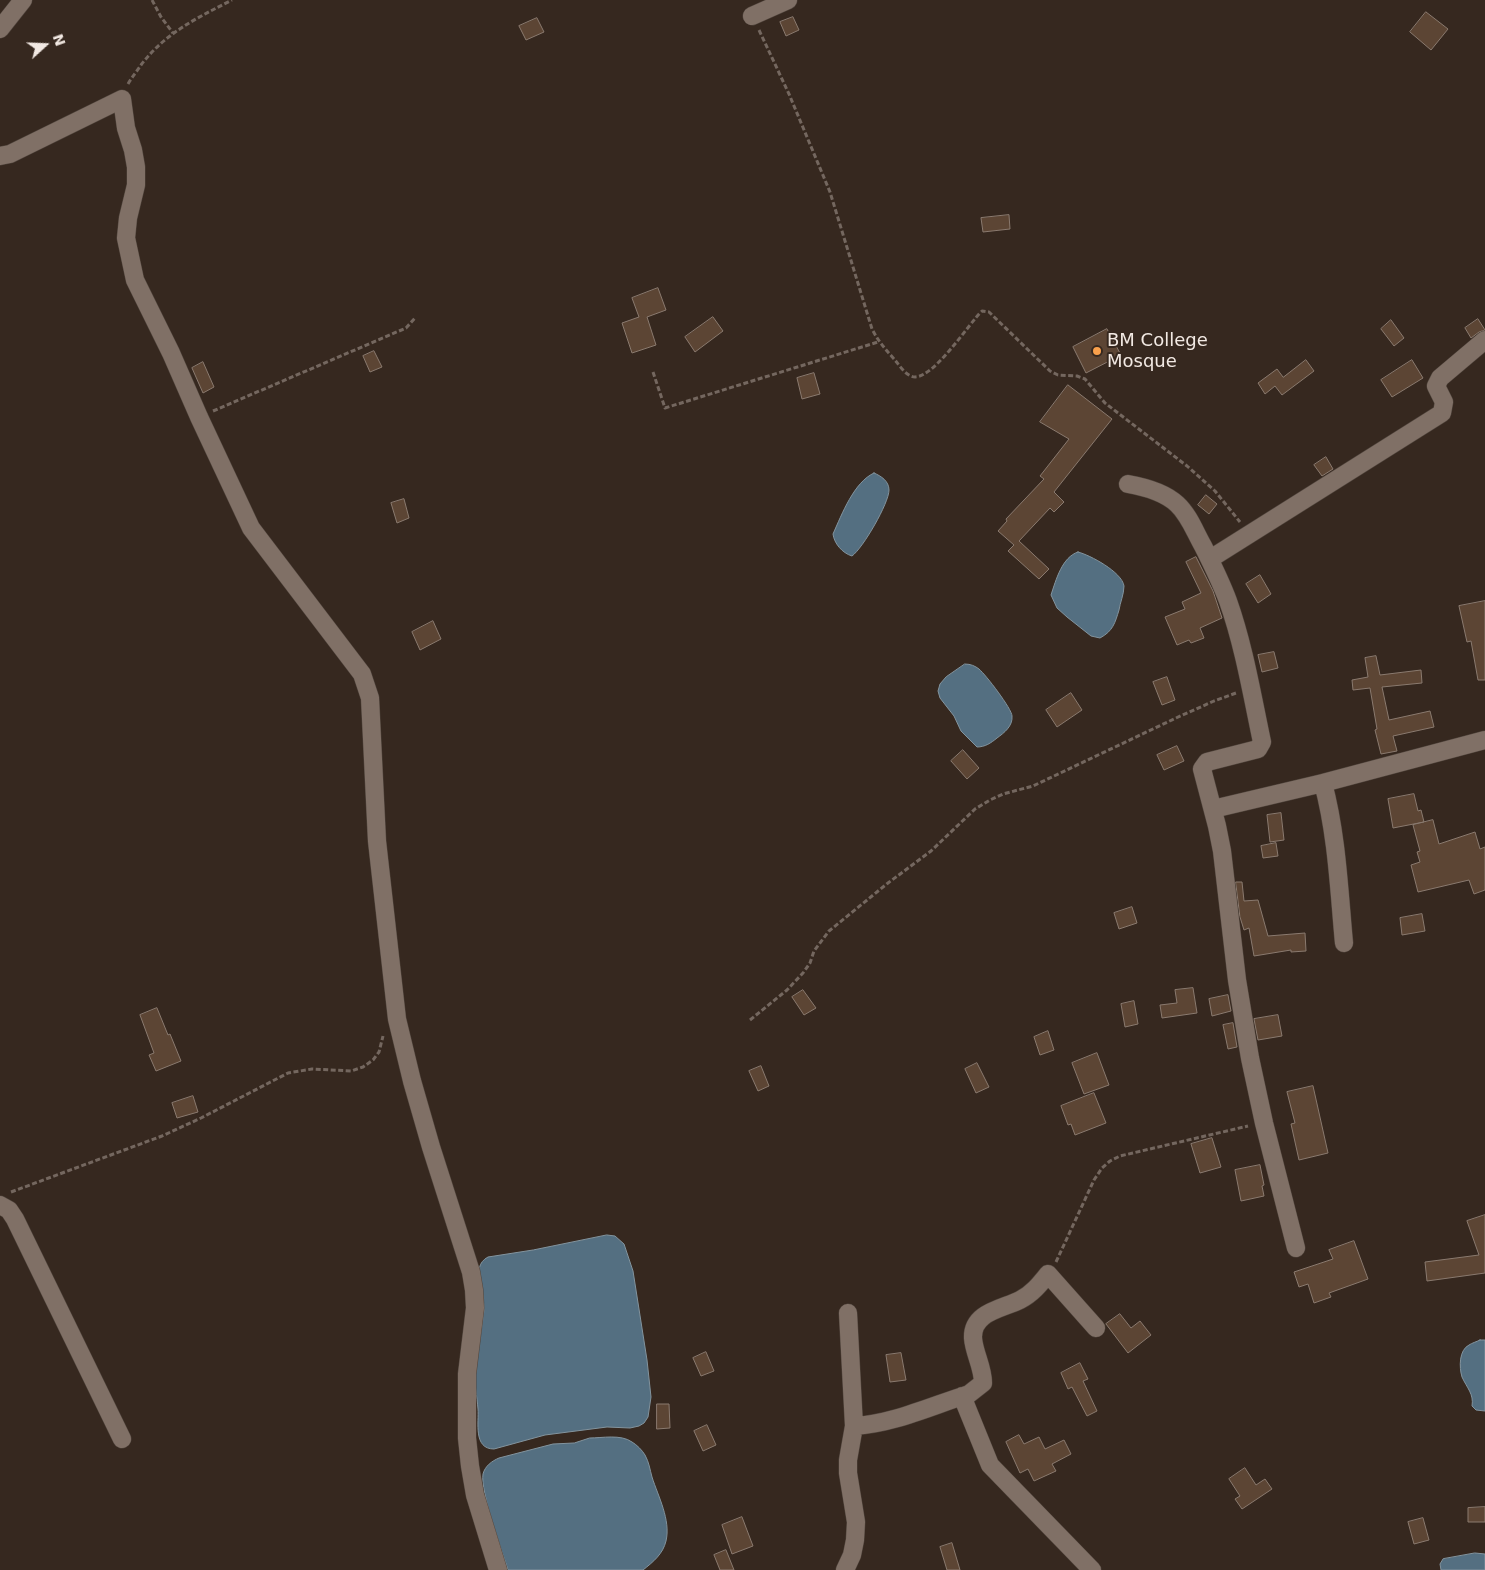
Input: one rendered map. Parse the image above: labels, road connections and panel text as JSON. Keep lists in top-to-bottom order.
{
  "places": ["BM College Mosque"],
  "north": "right"
}
